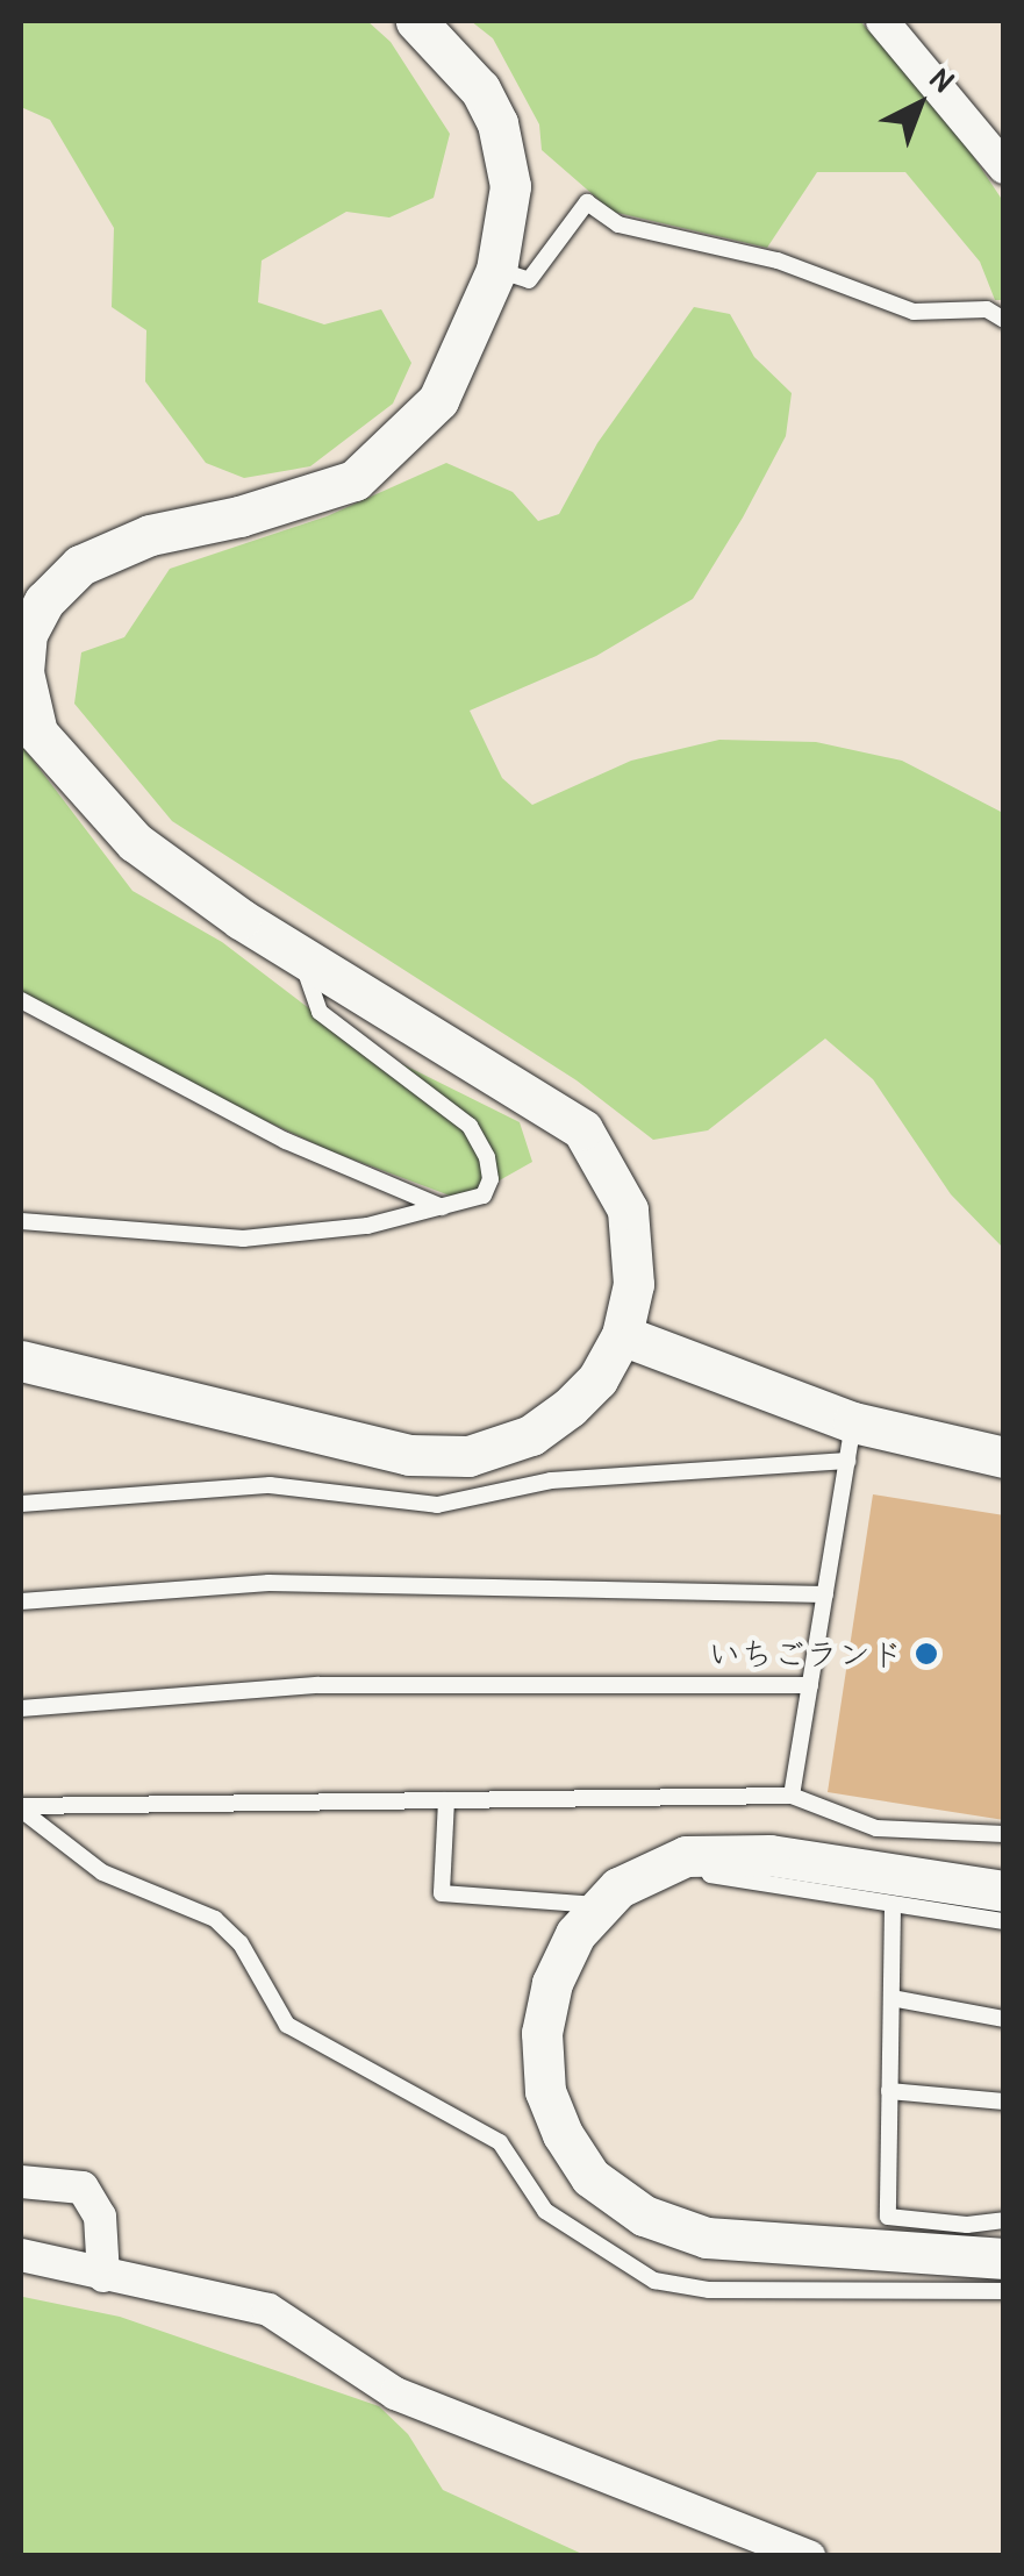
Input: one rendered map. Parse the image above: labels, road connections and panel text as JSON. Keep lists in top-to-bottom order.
{
  "places": ["いちごランド"],
  "north": "top right"
}
